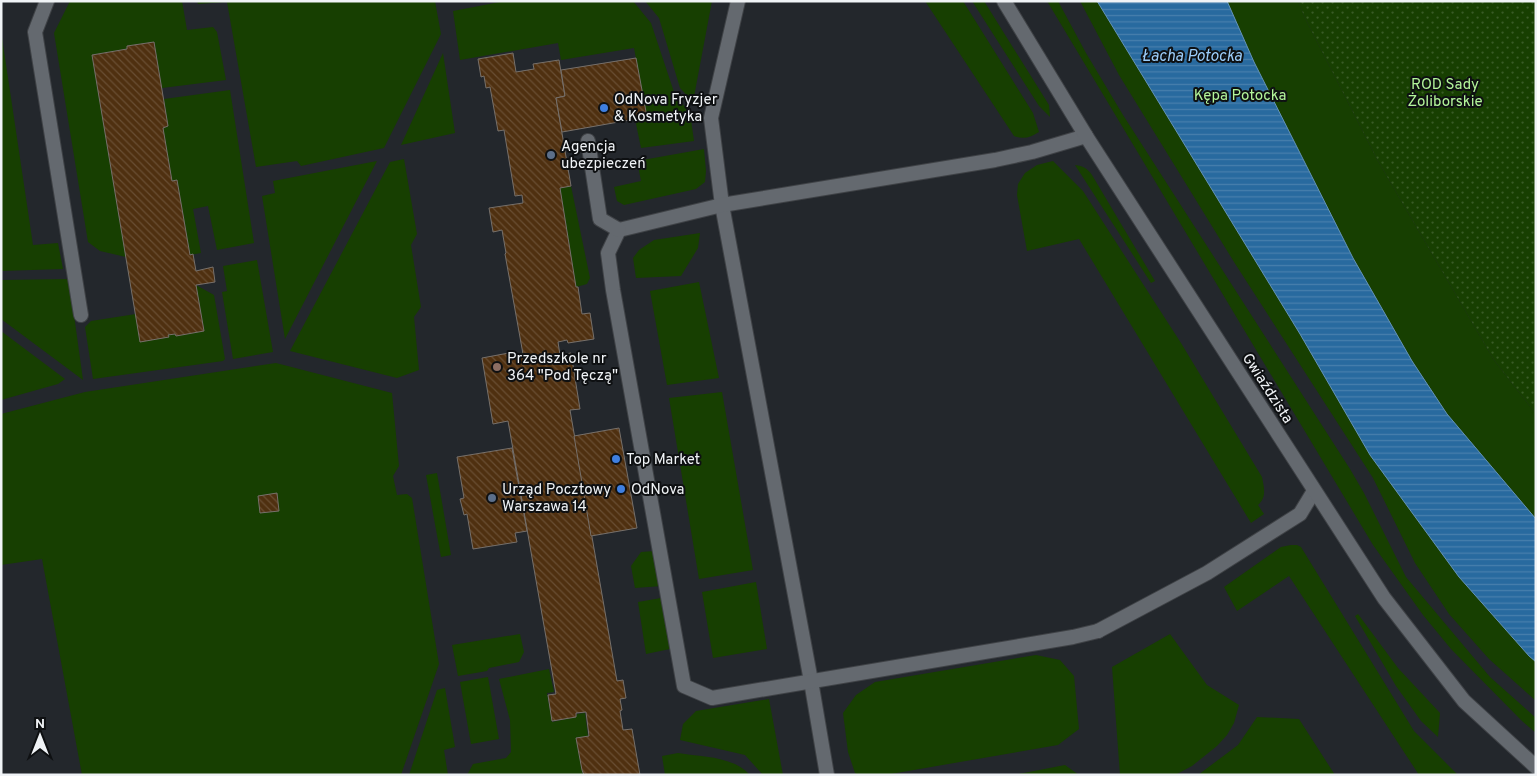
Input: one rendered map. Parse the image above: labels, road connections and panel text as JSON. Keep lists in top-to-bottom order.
{
  "streets": {
    "street": ["Gwiaździsta"]
  },
  "water": ["Łacha Potocka"],
  "parks": ["ROD Sady Żoliborskie", "Kępa Potocka"],
  "places": [
    "OdNova Fryzjer & Kosmetyka",
    "Agencja ubezpieczeń",
    "Przedszkole nr 364 \"Pod Tęczą\"",
    "Top Market",
    "OdNova",
    "Urząd Pocztowy Warszawa 14"
  ],
  "north": "top"
}
